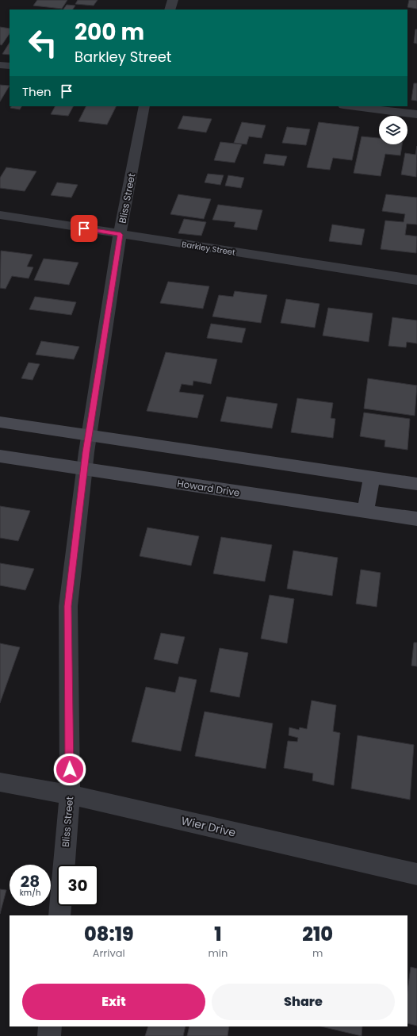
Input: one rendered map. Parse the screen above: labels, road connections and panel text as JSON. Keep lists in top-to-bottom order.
{
  "streets": {
    "main road": ["Howard Drive"],
    "street": ["Bliss Street", "Barkley Street", "Wier Drive"]
  },
  "crossings": [
    ["Bliss Street", "Barkley Street"],
    ["Bliss Street", "Howard Drive"],
    ["Bliss Street", "Wier Drive"]
  ],
  "page": {
    "turn": ["200 m", "Barkley Street"],
    "then": "Then",
    "speed": "28 km/h",
    "limit": "30",
    "eta": [
      "08:19",
      "Arrival",
      "1",
      "min",
      "210",
      "m"
    ],
    "buttons": ["Exit", "Share"]
  }
}
